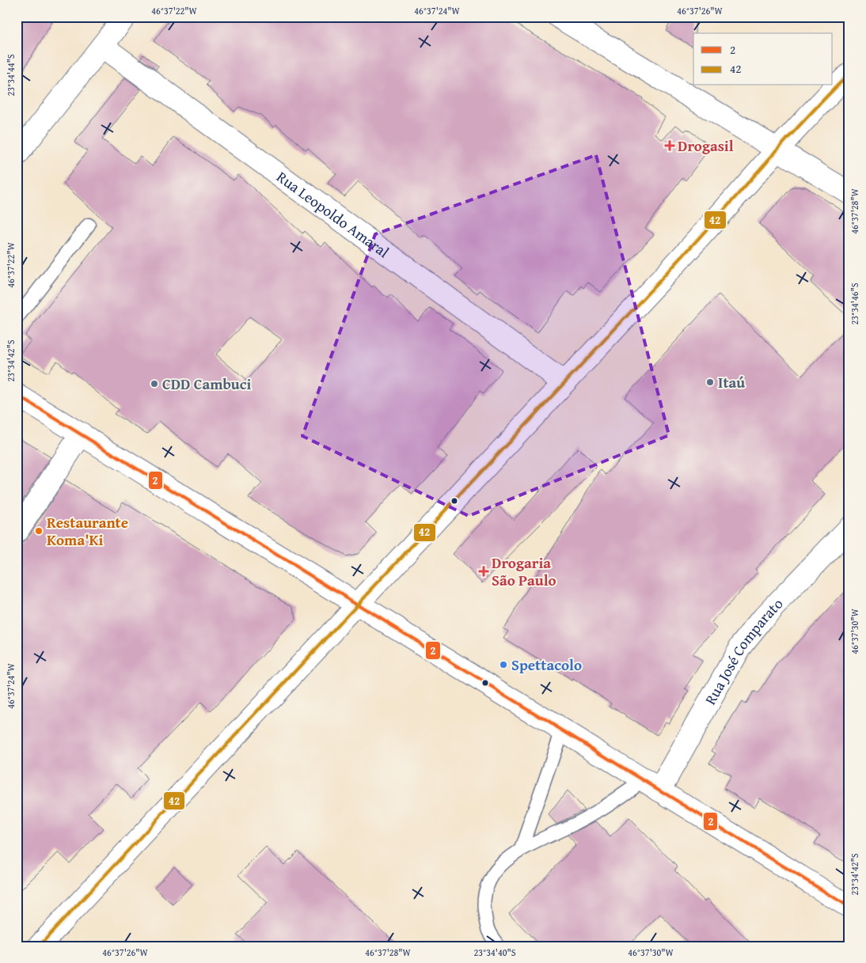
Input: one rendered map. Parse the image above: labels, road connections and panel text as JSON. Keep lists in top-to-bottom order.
{
  "streets": {
    "street": ["Rua Leopoldo Amaral", "Rua José Comparato"]
  },
  "places": {
    "health": ["Drogasil", "Drogaria São Paulo"],
    "other": [
      "Itaú",
      "CDD Cambuci",
      "Restaurante Koma'Ki",
      "Spettacolo"
    ]
  },
  "lines": ["transit line 42", "transit line 2"],
  "legend": ["2", "42"],
  "coordinates": [
    "46°37'22\"W",
    "46°37'24\"W",
    "46°37'26\"W",
    "23°34'44\"S",
    "46°37'28\"W",
    "23°34'46\"S",
    "23°34'42\"S",
    "46°37'30\"W",
    "23°34'40\"S"
  ]
}
